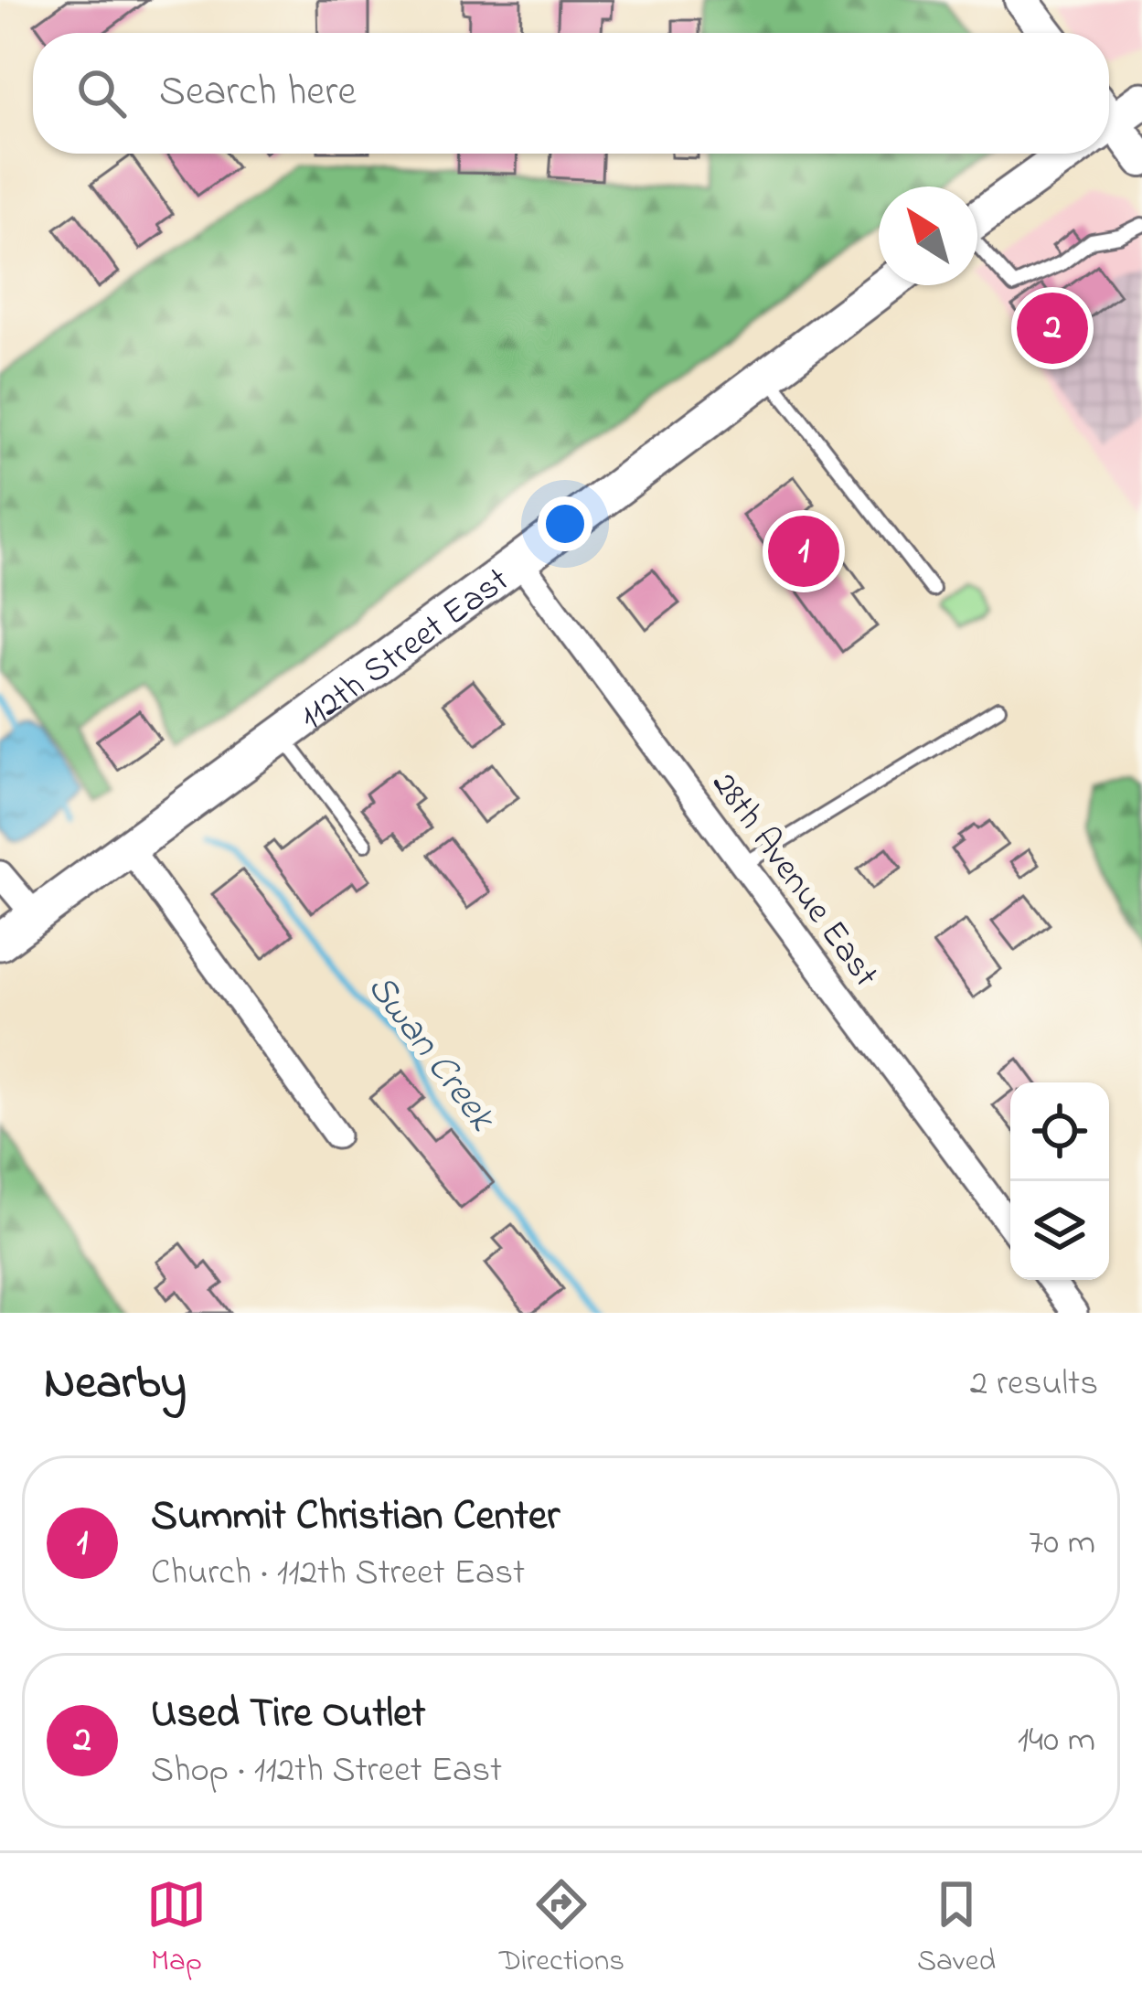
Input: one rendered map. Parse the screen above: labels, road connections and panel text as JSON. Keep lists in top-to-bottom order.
{
  "streets": {
    "main road": ["112th Street East"],
    "street": ["28th Avenue East"]
  },
  "crossings": [
    ["112th Street East", "28th Avenue East"]
  ],
  "water": ["Swan Creek"],
  "north": "top left",
  "page": {
    "search": "Search here",
    "pins": ["2", "1"],
    "heading": ["Nearby", "2 results"],
    "list": [
      {
        "mark": "1",
        "name": "Summit Christian Center",
        "note": "Church · 112th Street East",
        "value": "70 m"
      },
      {
        "mark": "2",
        "name": "Used Tire Outlet",
        "note": "Shop · 112th Street East",
        "value": "140 m"
      }
    ],
    "nav": ["Map", "Directions", "Saved"]
  }
}
